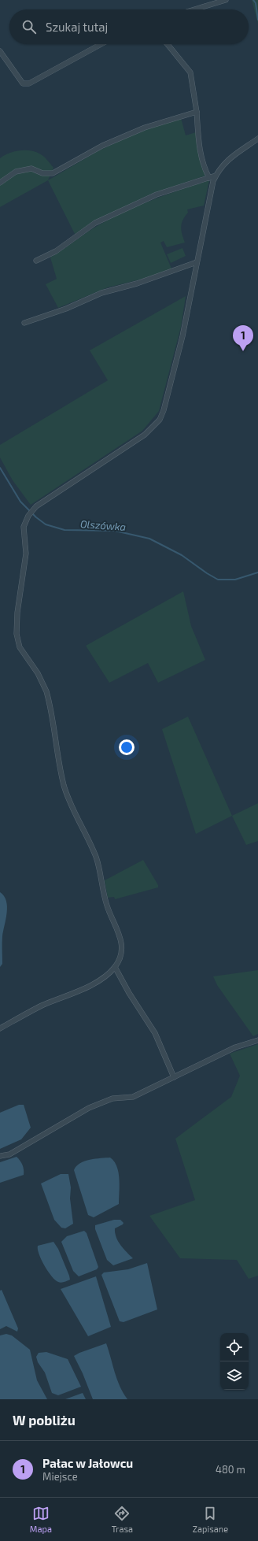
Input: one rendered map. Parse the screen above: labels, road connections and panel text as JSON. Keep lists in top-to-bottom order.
{
  "water": ["Olszówka"],
  "page": {
    "search": "Szukaj tutaj",
    "pins": "1",
    "heading": "W pobliżu",
    "list": [
      {
        "mark": "1",
        "name": "Pałac w Jałowcu",
        "note": "Miejsce",
        "value": "480 m"
      }
    ],
    "nav": ["Mapa", "Trasa", "Zapisane"]
  }
}
